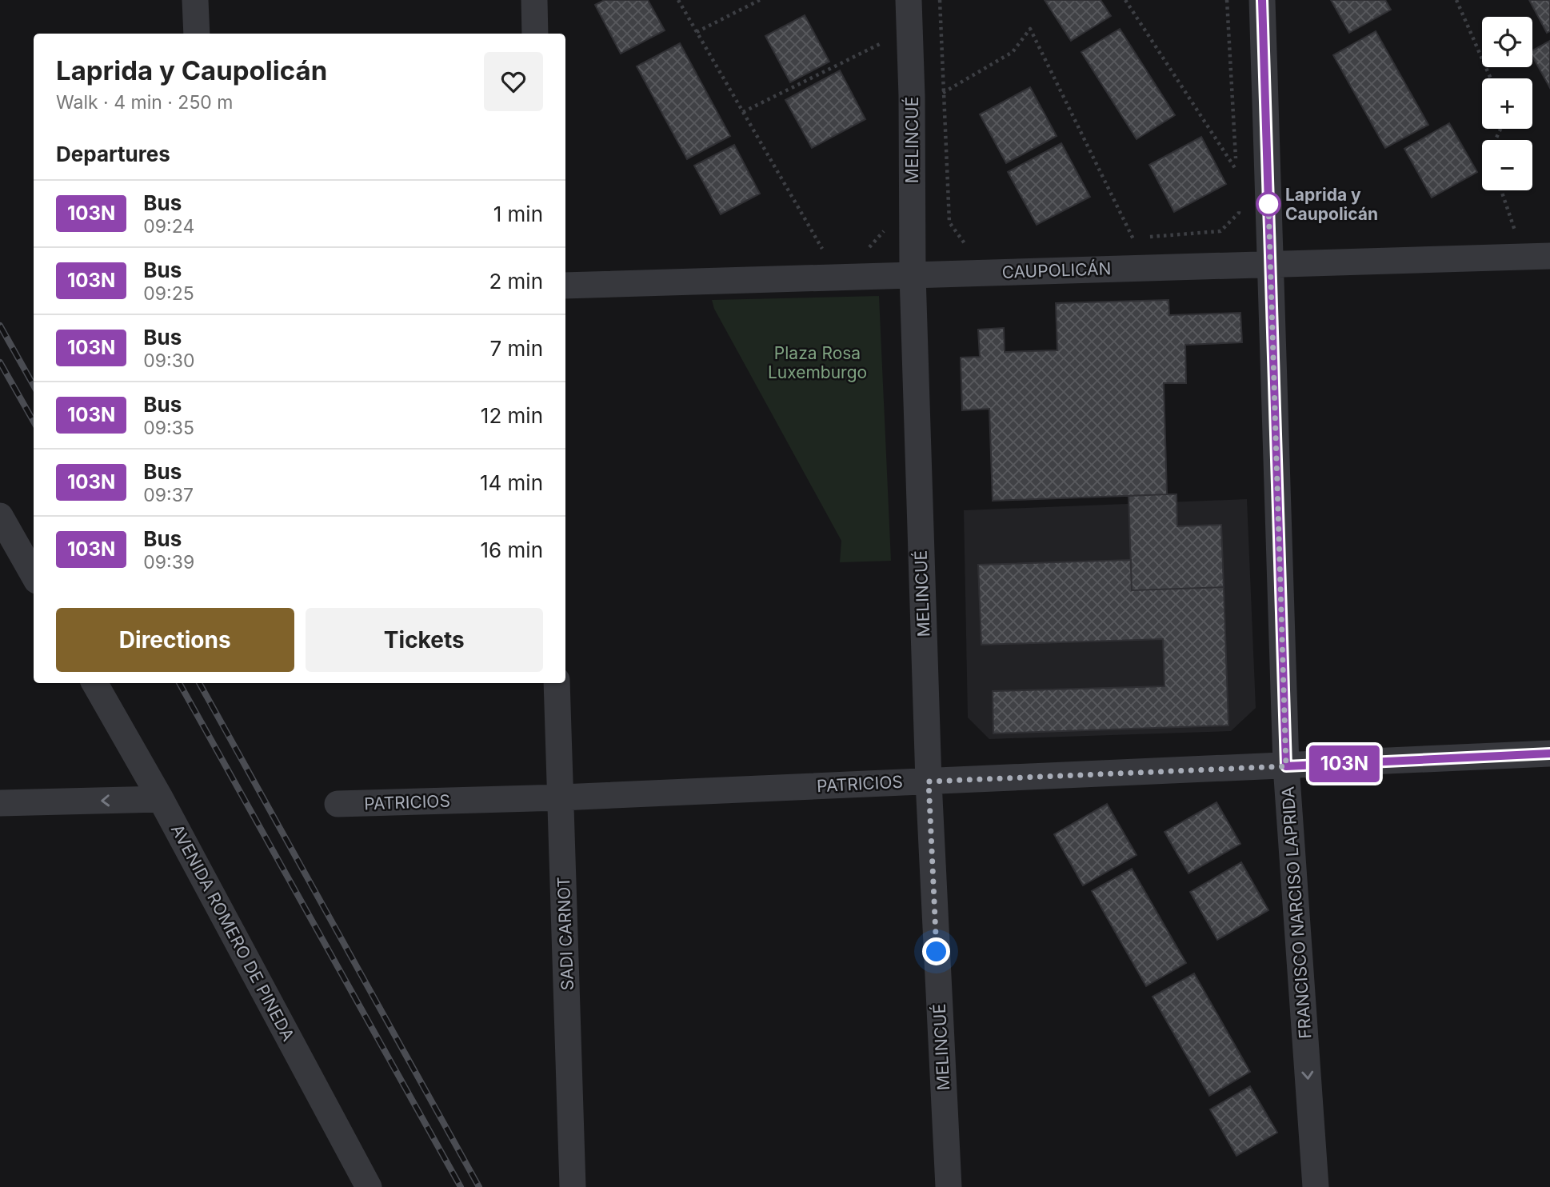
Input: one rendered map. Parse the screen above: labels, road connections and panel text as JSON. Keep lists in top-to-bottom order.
{
  "streets": {
    "street": [
      "MELINCUÉ",
      "CAUPOLICÁN",
      "PATRICIOS",
      "FRANCISCO NARCISO LAPRIDA",
      "AVENIDA ROMERO DE PINEDA",
      "SADI CARNOT"
    ]
  },
  "crossings": [
    ["MELINCUÉ", "CAUPOLICÁN"],
    ["MELINCUÉ", "PATRICIOS"],
    ["CAUPOLICÁN", "FRANCISCO NARCISO LAPRIDA"],
    ["PATRICIOS", "FRANCISCO NARCISO LAPRIDA"],
    ["PATRICIOS", "SADI CARNOT"]
  ],
  "one_way": ["FRANCISCO NARCISO LAPRIDA"],
  "parks": ["Plaza Rosa Luxemburgo"],
  "places": ["Laprida y Caupolicán"],
  "lines": ["bus line 103N"],
  "page": {
    "on_map": "103N",
    "map_buttons": ["+", "−"],
    "heading": [
      ["Laprida y Caupolicán", "Walk · 4 min · 250 m"],
      "Departures"
    ],
    "list": [
      {
        "mark": "103N",
        "name": "Bus",
        "note": "09:24",
        "value": "1 min"
      },
      {
        "mark": "103N",
        "name": "Bus",
        "note": "09:25",
        "value": "2 min"
      },
      {
        "mark": "103N",
        "name": "Bus",
        "note": "09:30",
        "value": "7 min"
      },
      {
        "mark": "103N",
        "name": "Bus",
        "note": "09:35",
        "value": "12 min"
      },
      {
        "mark": "103N",
        "name": "Bus",
        "note": "09:37",
        "value": "14 min"
      },
      {
        "mark": "103N",
        "name": "Bus",
        "note": "09:39",
        "value": "16 min"
      }
    ],
    "buttons": ["Directions", "Tickets"]
  }
}
